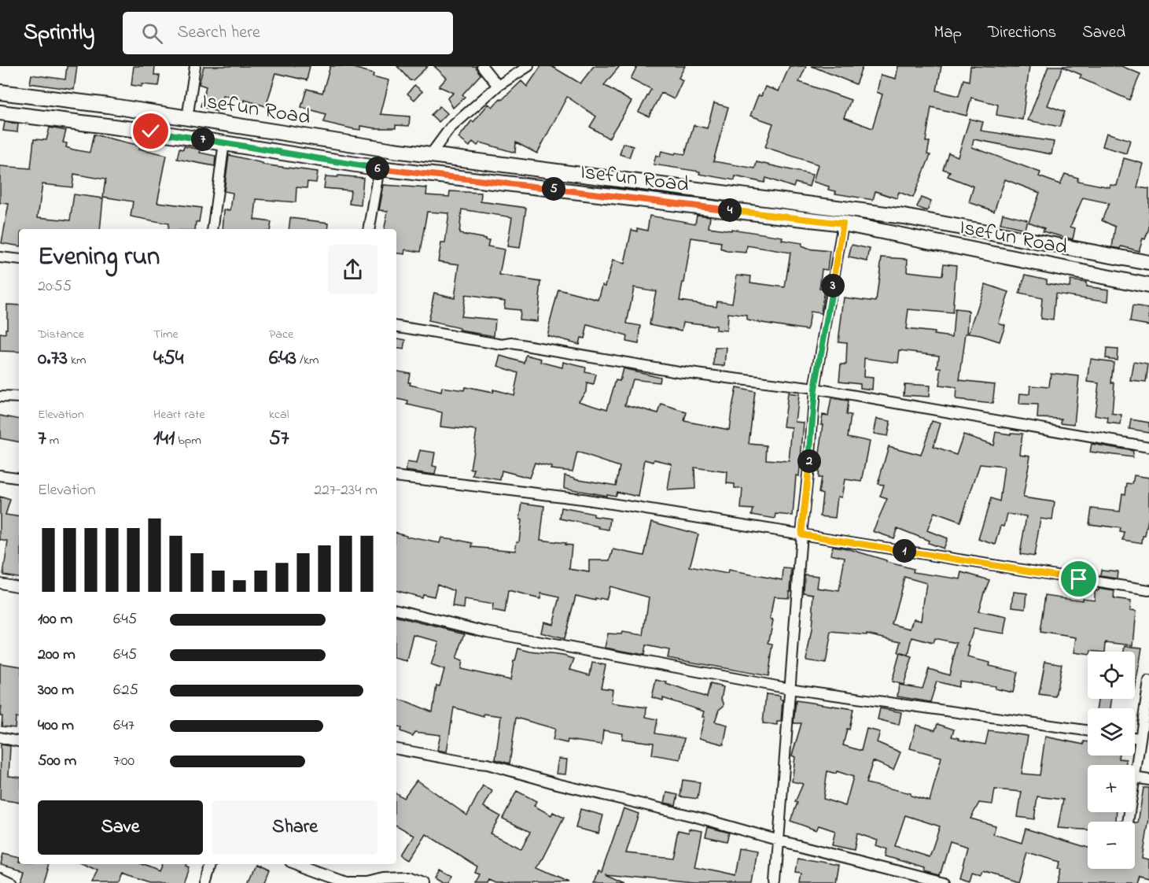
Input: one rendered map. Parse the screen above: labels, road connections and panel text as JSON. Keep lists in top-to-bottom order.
{
  "streets": {
    "street": ["Isefun Road"]
  },
  "page": {
    "header": "Sprintly",
    "search": "Search here",
    "nav": ["Map", "Directions", "Saved"],
    "pins": [
      "7",
      "6",
      "5",
      "4",
      "3",
      "2",
      "1"
    ],
    "heading": ["Evening run", "20:55"],
    "stats": [
      ["Distance", "0.73 km"],
      ["Time", "4:54"],
      ["Pace", "6:43 /km"],
      ["Elevation", "7 m"],
      ["Heart rate", "141 bpm"],
      ["kcal", "57"]
    ],
    "chart": ["Elevation", "227–234 m"],
    "list": [
      {
        "name": "100 m",
        "note": "6:45"
      },
      {
        "name": "200 m",
        "note": "6:45"
      },
      {
        "name": "300 m",
        "note": "6:25"
      },
      {
        "name": "400 m",
        "note": "6:47"
      },
      {
        "name": "500 m",
        "note": "7:00"
      }
    ],
    "map_buttons": ["+", "−"],
    "buttons": ["Save", "Share"]
  }
}
